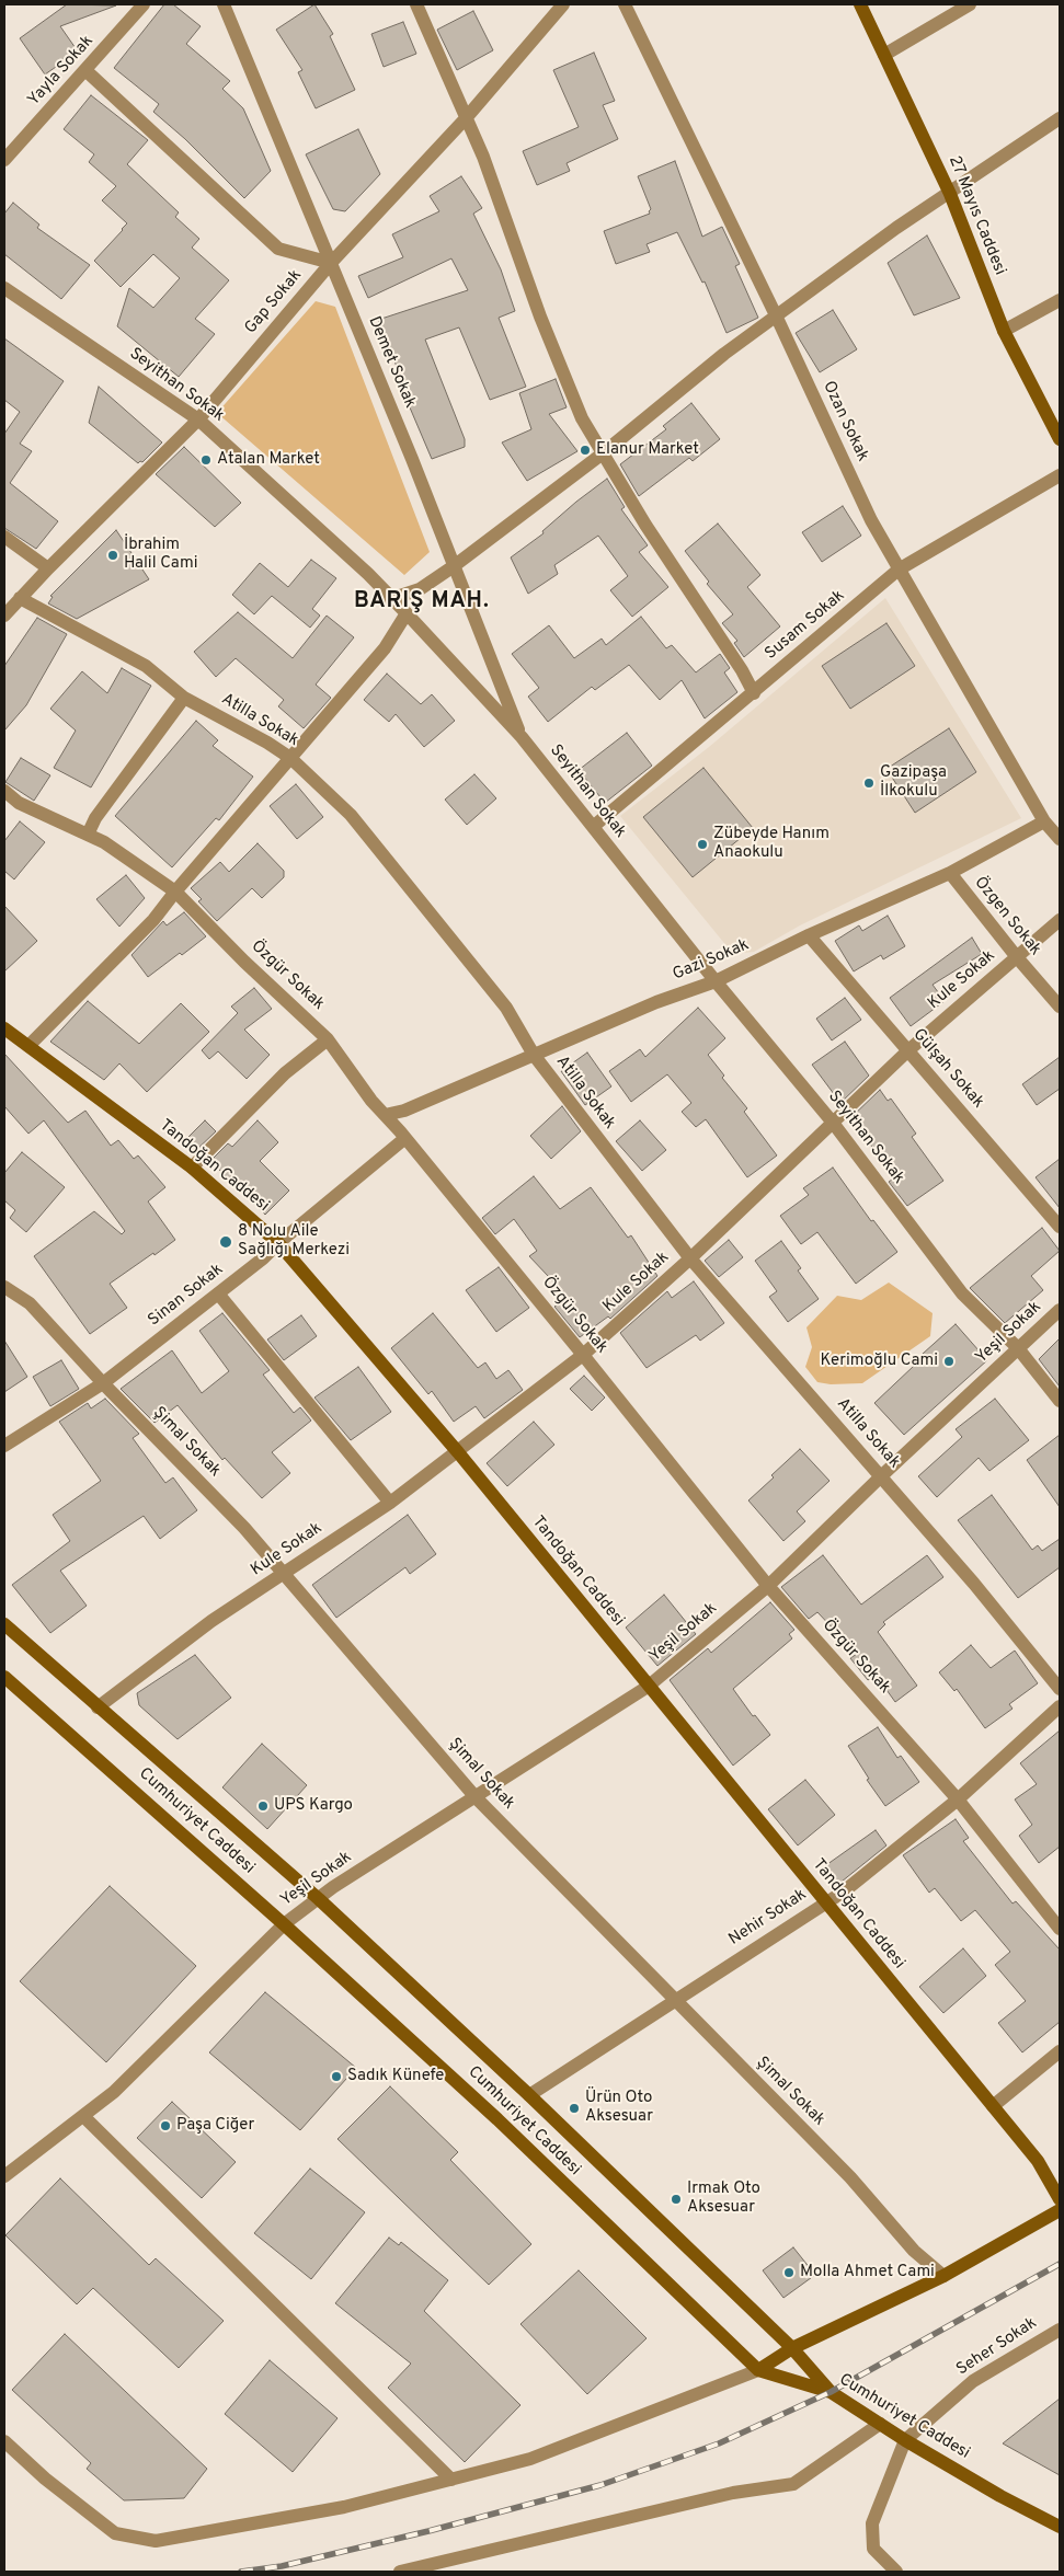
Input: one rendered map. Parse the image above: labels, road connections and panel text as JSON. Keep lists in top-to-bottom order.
{
  "streets": {
    "main road": ["27 Mayıs Caddesi", "Tandoğan Caddesi", "Cumhuriyet Caddesi"],
    "street": [
      "Yayla Sokak",
      "Gap Sokak",
      "Demet Sokak",
      "Seyithan Sokak",
      "Ozan Sokak",
      "Susam Sokak",
      "Atilla Sokak",
      "Özgen Sokak",
      "Gazi Sokak",
      "Özgür Sokak",
      "Kule Sokak",
      "Gülşah Sokak",
      "Sinan Sokak",
      "Yeşil Sokak",
      "Şimal Sokak",
      "Nehir Sokak",
      "Seher Sokak"
    ]
  },
  "crossings": [
    ["Gap Sokak", "Demet Sokak"],
    ["Gap Sokak", "Seyithan Sokak"],
    ["Gap Sokak", "Atilla Sokak"],
    ["Demet Sokak", "Seyithan Sokak"],
    ["Seyithan Sokak", "Susam Sokak"],
    ["Seyithan Sokak", "Gazi Sokak"],
    ["Seyithan Sokak", "Kule Sokak"],
    ["Seyithan Sokak", "Yeşil Sokak"],
    ["Ozan Sokak", "Susam Sokak"],
    ["Ozan Sokak", "Gazi Sokak"],
    ["Atilla Sokak", "Gazi Sokak"],
    ["Atilla Sokak", "Kule Sokak"],
    ["Atilla Sokak", "Yeşil Sokak"],
    ["Özgen Sokak", "Gazi Sokak"],
    ["Özgen Sokak", "Kule Sokak"],
    ["Gazi Sokak", "Özgür Sokak"],
    ["Gazi Sokak", "Gülşah Sokak"],
    ["Özgür Sokak", "Kule Sokak"],
    ["Özgür Sokak", "Sinan Sokak"],
    ["Özgür Sokak", "Yeşil Sokak"],
    ["Özgür Sokak", "Nehir Sokak"],
    ["Kule Sokak", "Gülşah Sokak"],
    ["Kule Sokak", "Tandoğan Caddesi"],
    ["Kule Sokak", "Şimal Sokak"],
    ["Tandoğan Caddesi", "Sinan Sokak"],
    ["Tandoğan Caddesi", "Yeşil Sokak"],
    ["Tandoğan Caddesi", "Nehir Sokak"],
    ["Sinan Sokak", "Şimal Sokak"],
    ["Yeşil Sokak", "Şimal Sokak"],
    ["Yeşil Sokak", "Cumhuriyet Caddesi"],
    ["Şimal Sokak", "Nehir Sokak"],
    ["Cumhuriyet Caddesi", "Seher Sokak"]
  ],
  "districts": ["BARIŞ MAH."],
  "places": [
    "Elanur Market",
    "Atalan Market",
    "İbrahim Halil Cami",
    "Gazipaşa İlkokulu",
    "Zübeyde Hanım Anaokulu",
    "8 Nolu Aile Sağlığı Merkezi",
    "Kerimoğlu Cami",
    "UPS Kargo",
    "Sadık Künefe",
    "Ürün Oto Aksesuar",
    "Paşa Ciğer",
    "Irmak Oto Aksesuar",
    "Molla Ahmet Cami"
  ]
}
